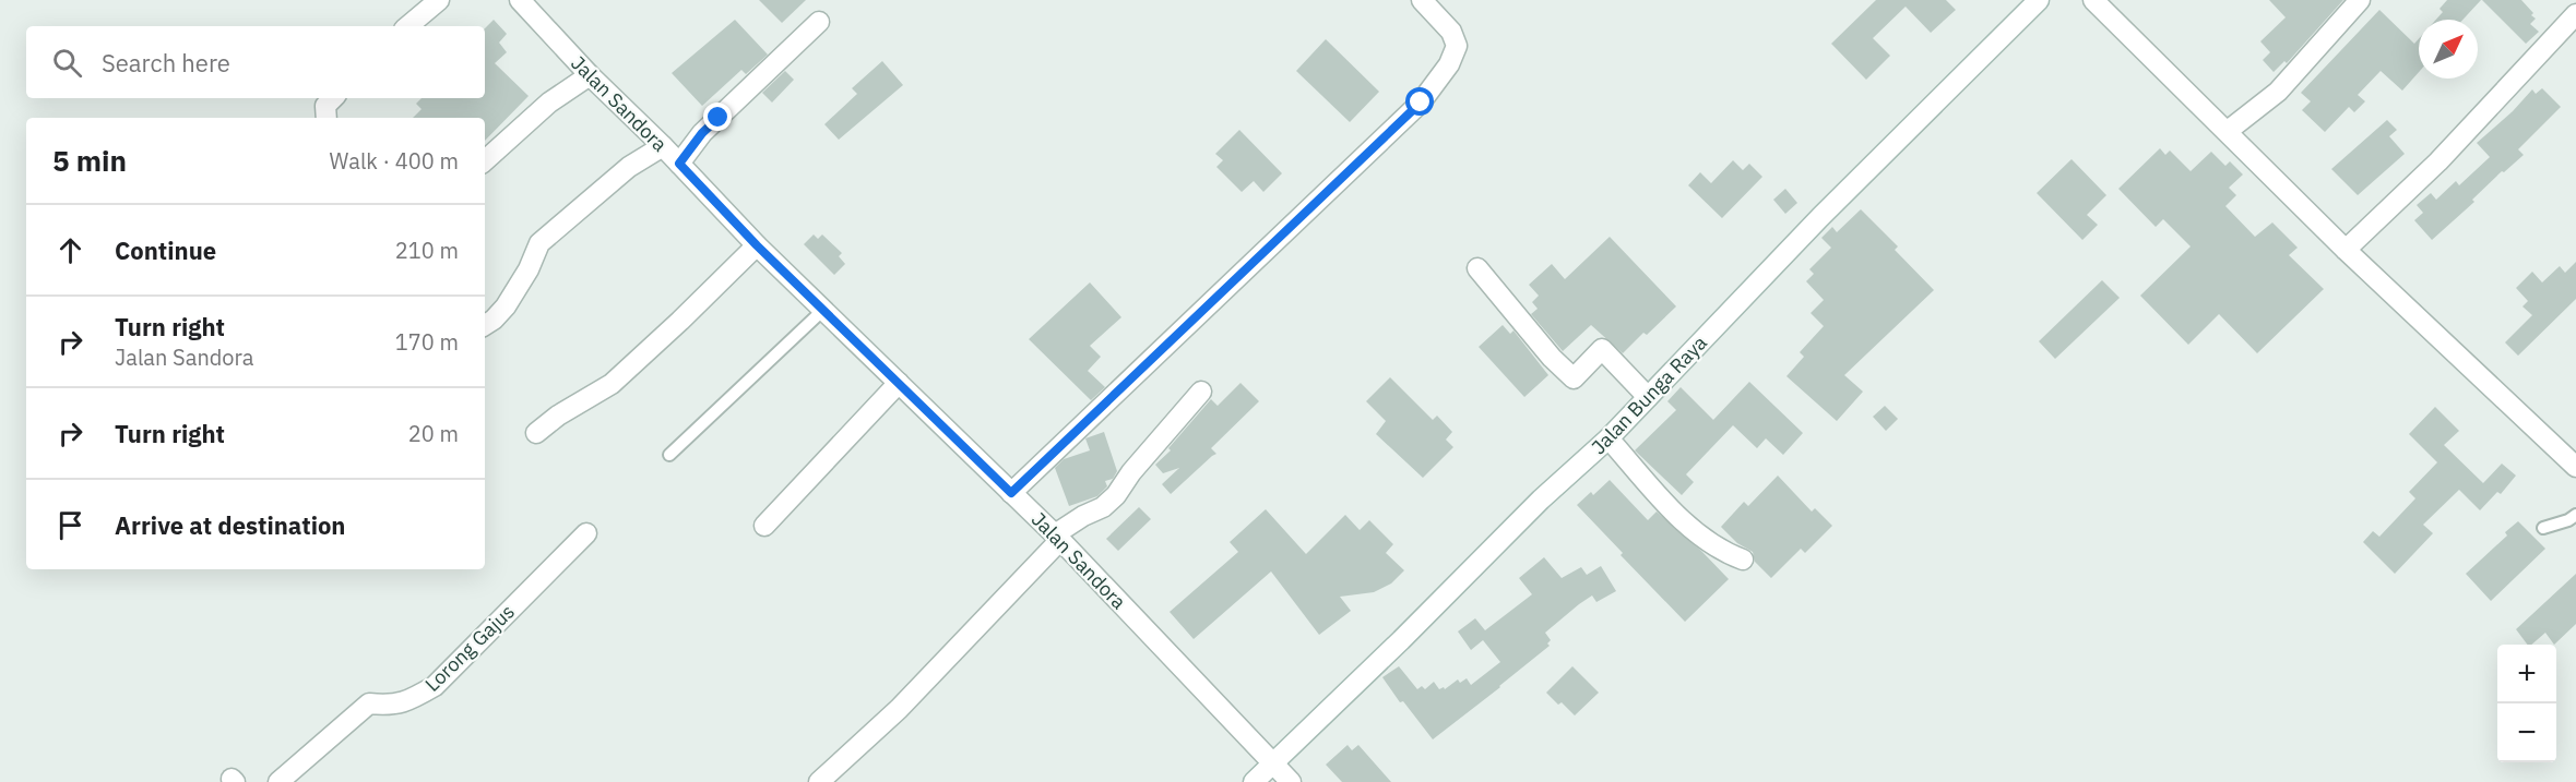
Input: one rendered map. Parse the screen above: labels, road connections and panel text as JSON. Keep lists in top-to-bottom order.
{
  "streets": {
    "street": ["Jalan Sandora", "Jalan Bunga Raya", "Lorong Gajus"]
  },
  "crossings": [
    ["Jalan Sandora", "Jalan Bunga Raya"]
  ],
  "north": "top right",
  "page": {
    "search": "Search here",
    "heading": ["5 min", "Walk · 400 m"],
    "list": [
      ["Continue", "210 m"],
      ["Turn right", "Jalan Sandora", "170 m"],
      ["Turn right", "20 m"],
      "Arrive at destination"
    ],
    "map_buttons": ["+", "−"]
  }
}
